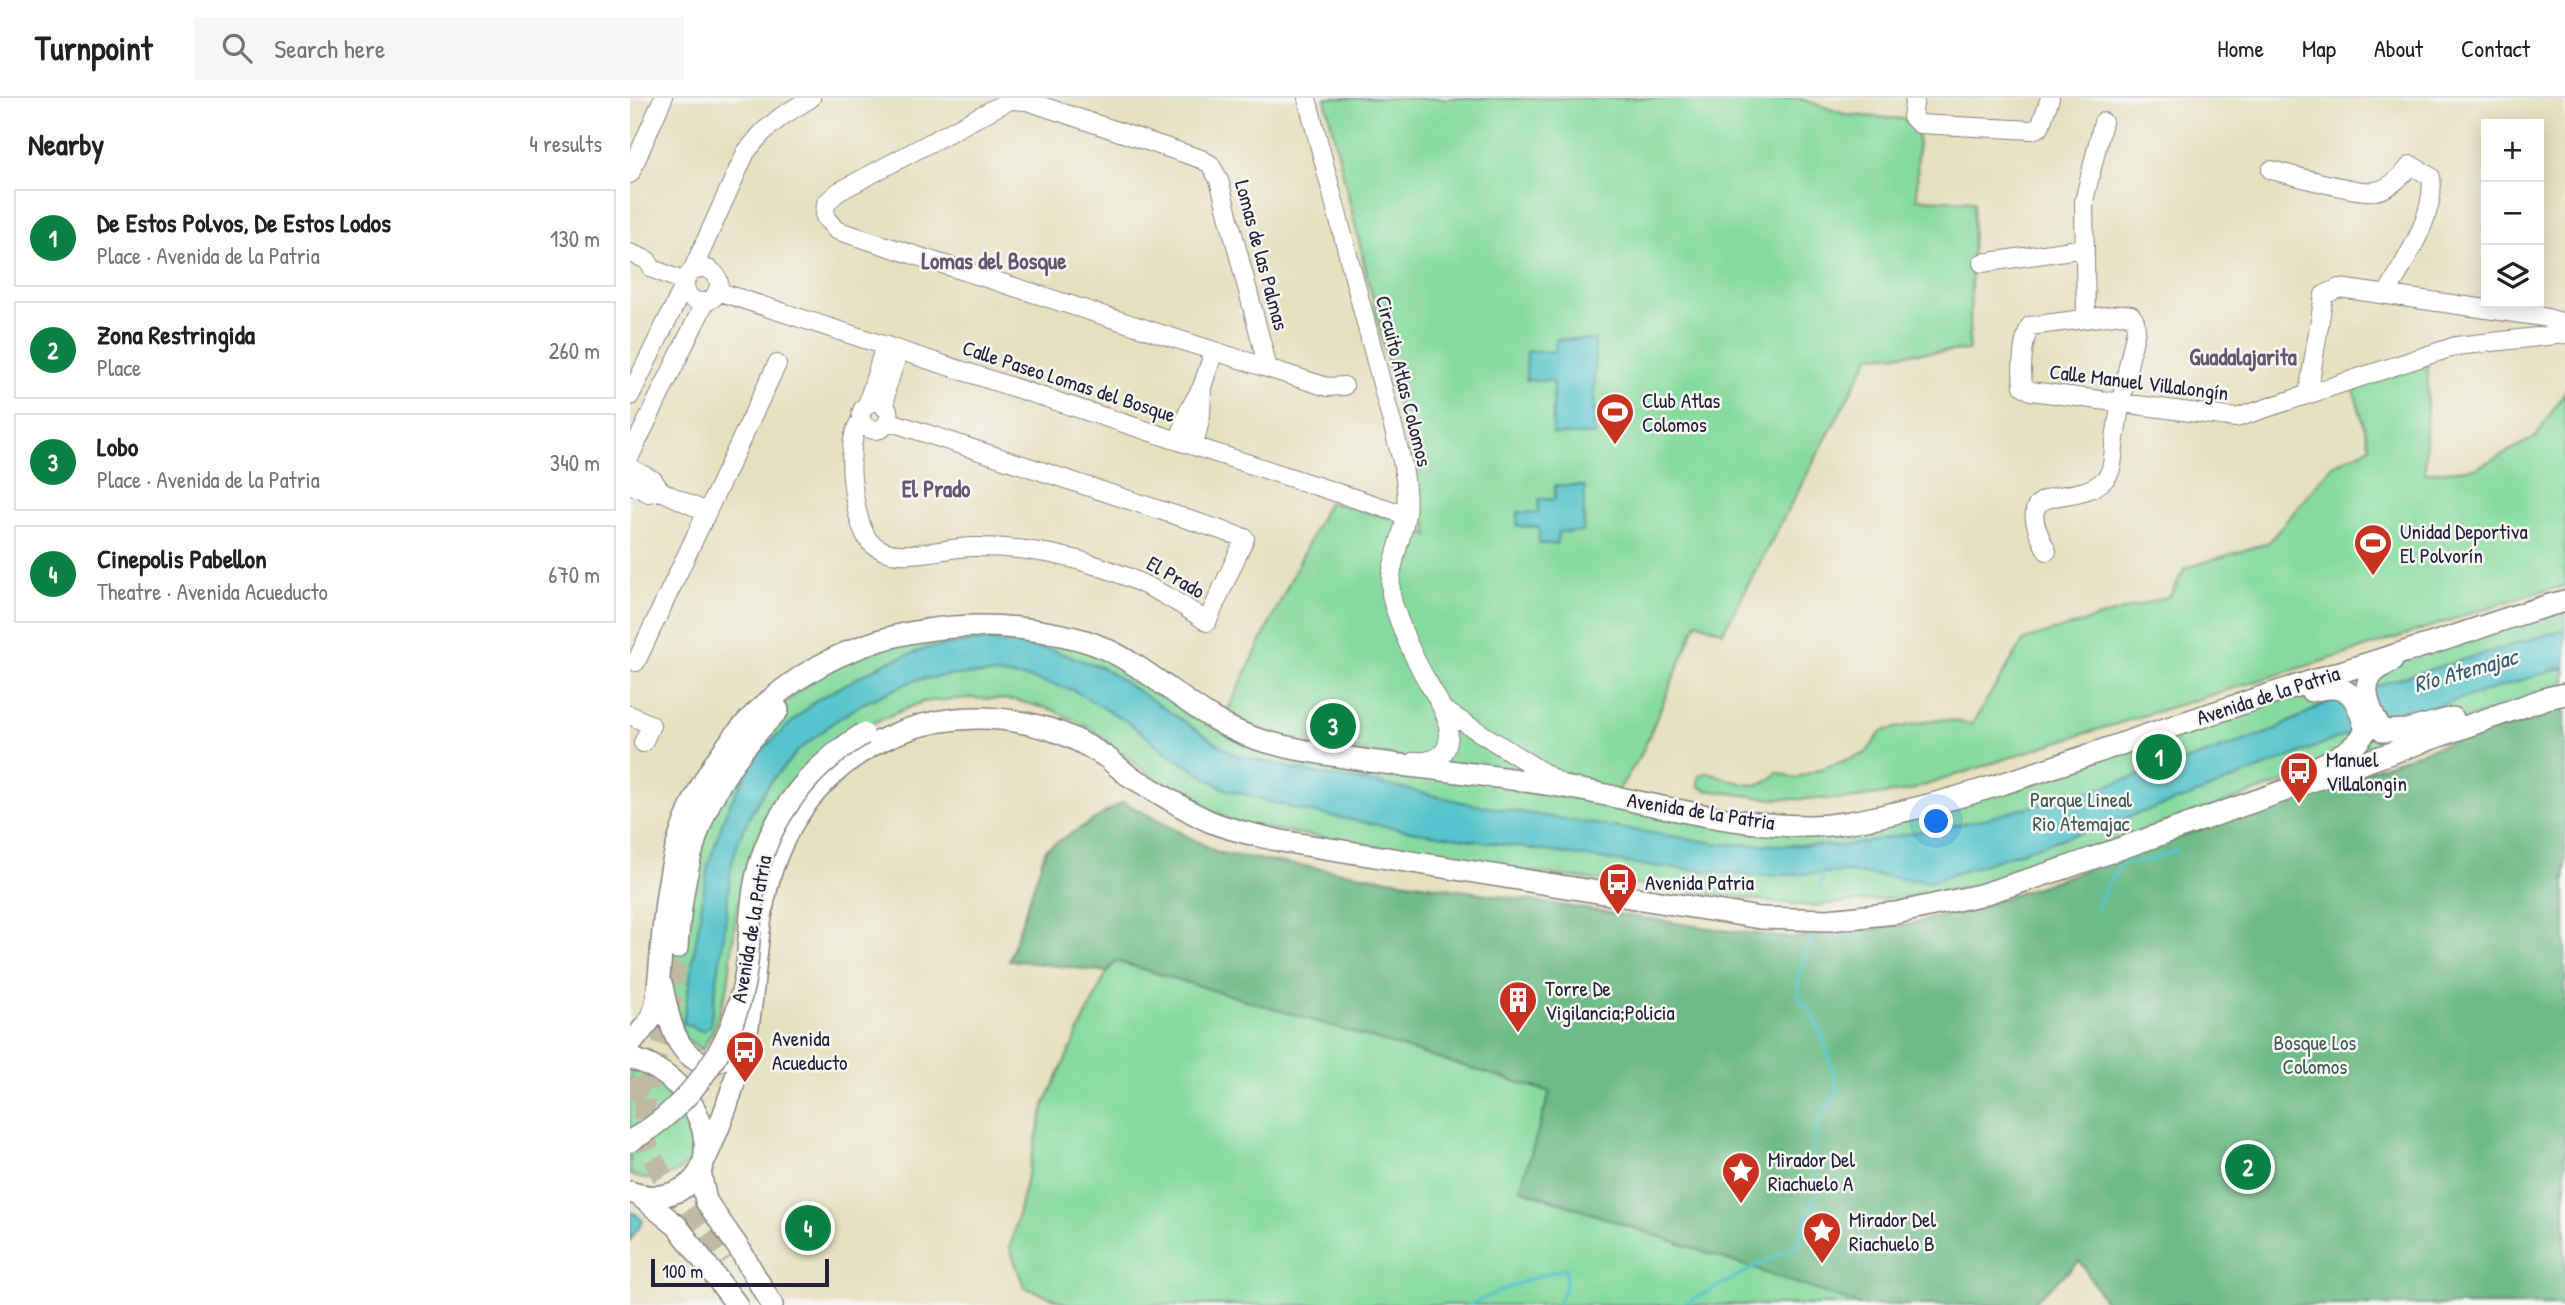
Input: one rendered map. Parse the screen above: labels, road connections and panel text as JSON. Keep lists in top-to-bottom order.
{
  "streets": {
    "main road": ["Avenida de la Patria"],
    "street": [
      "Lomas de las Palmas",
      "Calle Paseo Lomas del Bosque",
      "Circuito Atlas Colomos",
      "Calle Manuel Villalongín",
      "El Prado"
    ]
  },
  "crossings": [
    ["Calle Paseo Lomas del Bosque", "Circuito Atlas Colomos"],
    ["Calle Paseo Lomas del Bosque", "El Prado"],
    ["Circuito Atlas Colomos", "Avenida de la Patria"]
  ],
  "districts": ["Lomas del Bosque", "Guadalajarita", "El Prado"],
  "water": ["Río Atemajac"],
  "parks": ["Parque Lineal Rio Atemajac", "Bosque Los Colomos"],
  "places": {
    "sports": ["Club Atlas Colomos", "Unidad Deportiva El Polvorín"],
    "bus stop": ["Manuel Villalongin", "Avenida Patria", "Avenida Acueducto"],
    "building": ["Torre De Vigilancia;Policia"],
    "place": ["Mirador Del Riachuelo A", "Mirador Del Riachuelo B"]
  },
  "scale_bar": "100 m",
  "page": {
    "header": "Turnpoint",
    "search": "Search here",
    "nav": [
      "Home",
      "Map",
      "About",
      "Contact"
    ],
    "heading": ["Nearby", "4 results"],
    "map_buttons": ["+", "−"],
    "list": [
      {
        "mark": "1",
        "name": "De Estos Polvos, De Estos Lodos",
        "note": "Place · Avenida de la Patria",
        "value": "130 m"
      },
      {
        "mark": "2",
        "name": "Zona Restringida",
        "note": "Place",
        "value": "260 m"
      },
      {
        "mark": "3",
        "name": "Lobo",
        "note": "Place · Avenida de la Patria",
        "value": "340 m"
      },
      {
        "mark": "4",
        "name": "Cinepolis Pabellon",
        "note": "Theatre · Avenida Acueducto",
        "value": "670 m"
      }
    ],
    "pins": [
      "3",
      "1",
      "2",
      "4"
    ],
    "scale": "100 m"
  }
}
